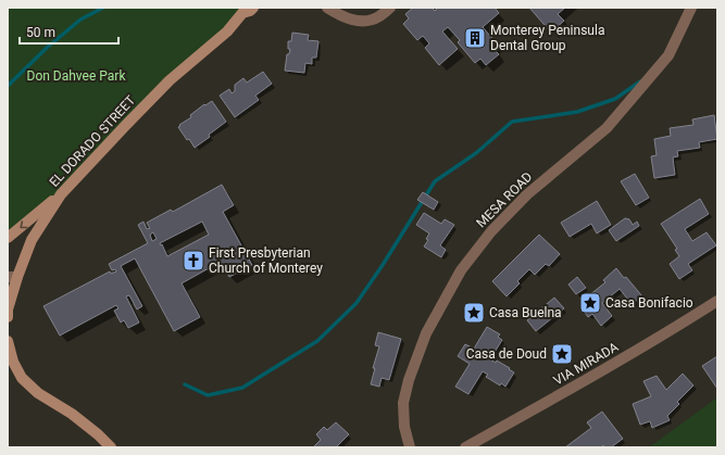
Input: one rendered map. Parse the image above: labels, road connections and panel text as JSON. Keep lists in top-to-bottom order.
{
  "streets": {
    "street": ["EL DORADO STREET", "MESA ROAD", "VIA MIRADA"]
  },
  "parks": ["Don Dahvee Park"],
  "places": {
    "building": ["Monterey Peninsula Dental Group"],
    "church": ["First Presbyterian Church of Monterey"],
    "place": ["Casa Bonifacio", "Casa Buelna", "Casa de Doud"]
  },
  "scale_bar": "50 m"
}
